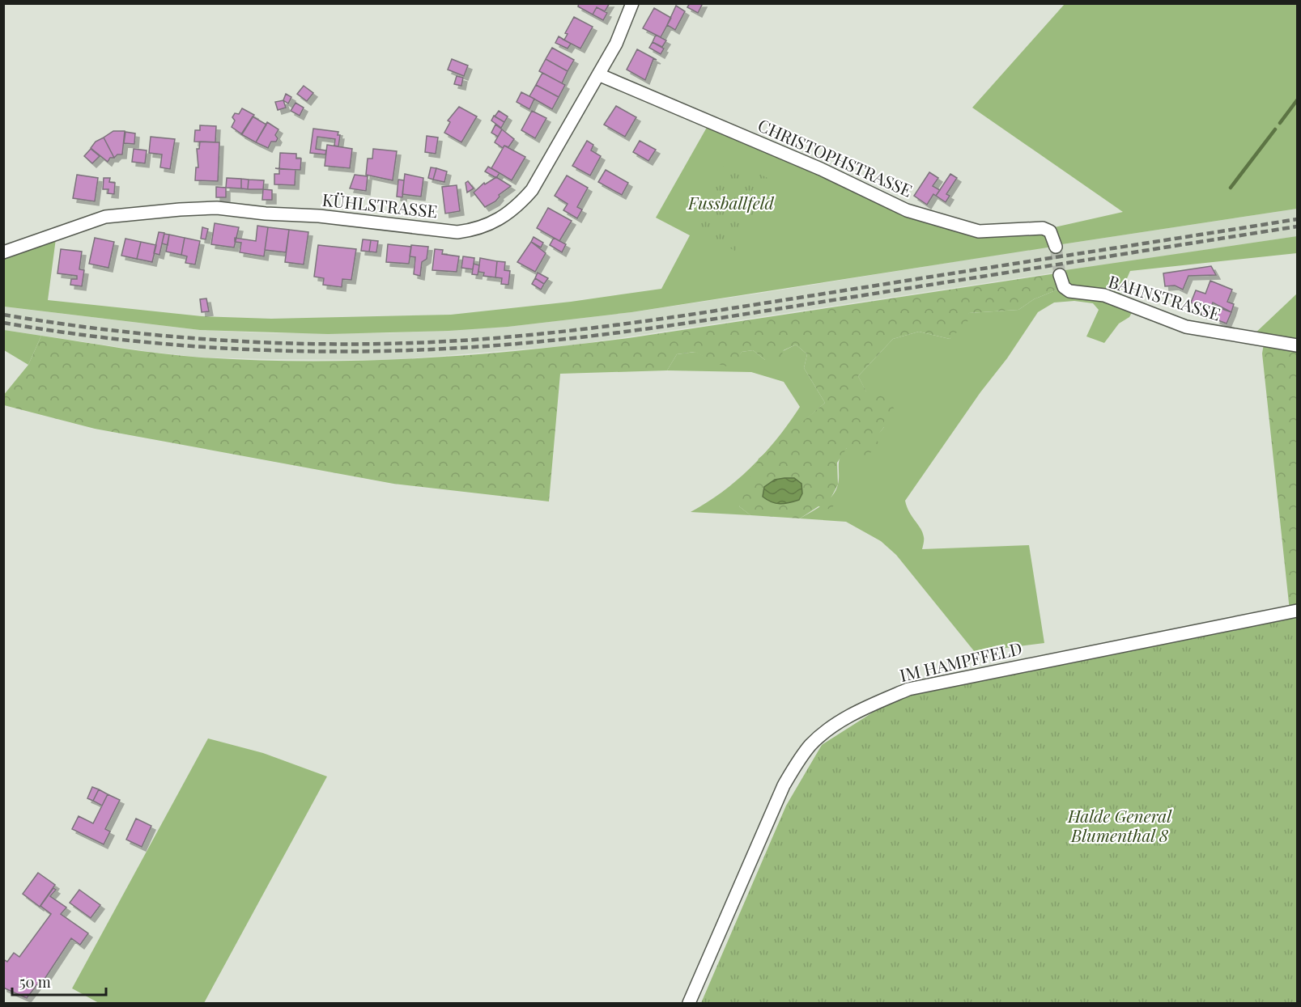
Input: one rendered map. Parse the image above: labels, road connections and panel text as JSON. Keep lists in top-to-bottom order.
{
  "streets": {
    "street": [
      "CHRISTOPHSTRASSE",
      "KÜHLSTRASSE",
      "BAHNSTRASSE",
      "IM HAMPFFELD"
    ]
  },
  "crossings": [
    ["CHRISTOPHSTRASSE", "KÜHLSTRASSE"]
  ],
  "parks": ["Fussballfeld", "Halde General Blumenthal 8"],
  "scale_bar": "50 m"
}
